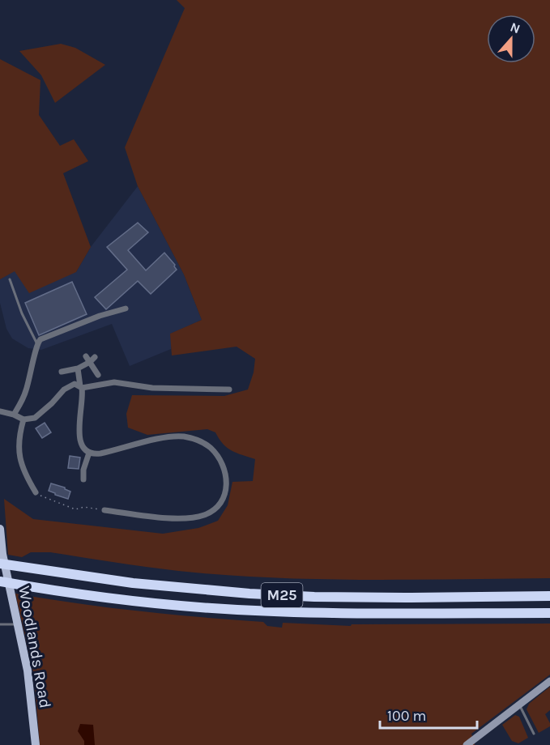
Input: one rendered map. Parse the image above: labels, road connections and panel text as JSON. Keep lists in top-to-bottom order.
{
  "streets": {
    "highway": ["M25"],
    "main road": ["Woodlands Road"]
  },
  "crossings": [
    ["M25", "Woodlands Road"]
  ],
  "scale_bar": "100 m",
  "north": "top"
}
